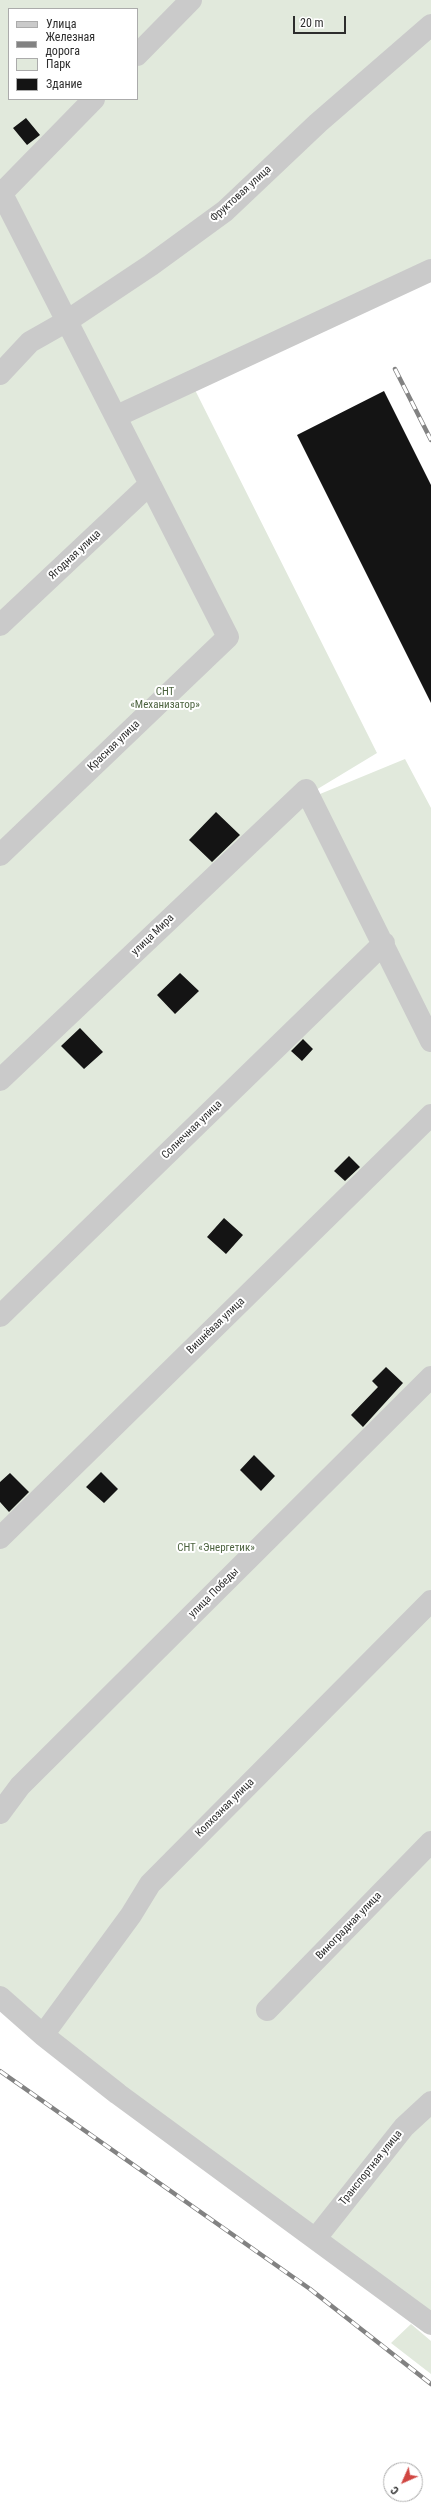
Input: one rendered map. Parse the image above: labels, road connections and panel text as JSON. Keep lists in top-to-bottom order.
{
  "streets": {
    "street": [
      "Фруктовая улица",
      "Ягодная улица",
      "Красная улица",
      "улица Мира",
      "Солнечная улица",
      "Вишнёвая улица",
      "улица Победы",
      "Колхозная улица",
      "Виноградная улица",
      "Транспортная улица"
    ]
  },
  "crossings": [
    ["Ягодная улица", "Красная улица"],
    ["улица Мира", "Солнечная улица"]
  ],
  "parks": ["СНТ «Механизатор»", "СНТ «Энергетик»"],
  "legend": [
    "Улица",
    "Железная дорога",
    "Парк",
    "Здание"
  ],
  "scale_bar": "20 m",
  "north": "bottom left"
}
